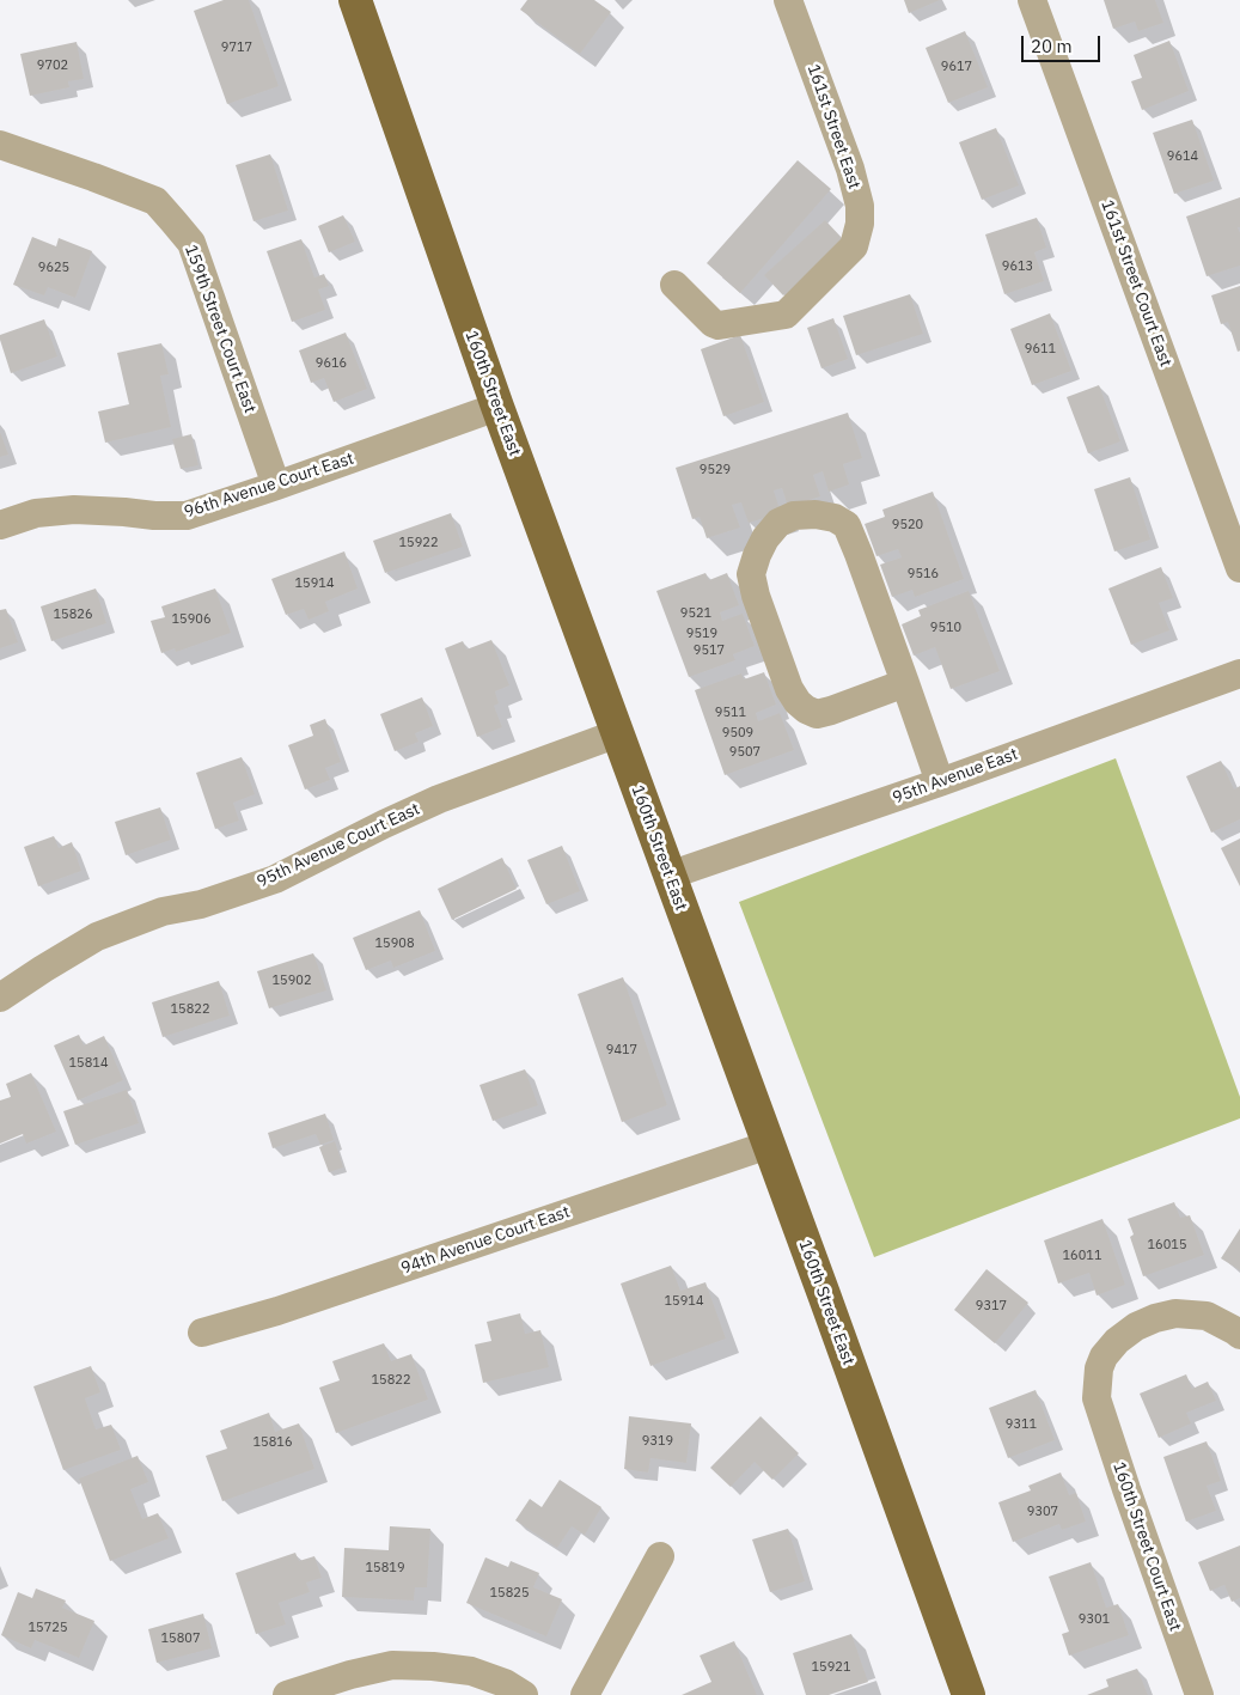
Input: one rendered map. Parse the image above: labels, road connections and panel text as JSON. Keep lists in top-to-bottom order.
{
  "streets": {
    "main road": ["160th Street East"],
    "street": [
      "161st Street East",
      "161st Street Court East",
      "159th Street Court East",
      "96th Avenue Court East",
      "95th Avenue East",
      "95th Avenue Court East",
      "94th Avenue Court East",
      "160th Street Court East"
    ]
  },
  "crossings": [
    ["159th Street Court East", "96th Avenue Court East"],
    ["160th Street East", "96th Avenue Court East"],
    ["160th Street East", "95th Avenue East"],
    ["160th Street East", "95th Avenue Court East"],
    ["160th Street East", "94th Avenue Court East"]
  ],
  "house_numbers": [
    "9717",
    "9702",
    "9617",
    "9614",
    "9613",
    "9625",
    "9611",
    "9616",
    "9529",
    "9520",
    "15922",
    "9516",
    "15914",
    "9521",
    "15826",
    "15906",
    "9510",
    "9519",
    "9517",
    "9511",
    "9509",
    "9507",
    "15908",
    "15902",
    "15822",
    "9417",
    "15814",
    "16015",
    "16011",
    "15914",
    "9317",
    "15822",
    "9311",
    "9319",
    "15816",
    "9307",
    "15819",
    "15825",
    "9301",
    "15725",
    "15807",
    "15921"
  ],
  "scale_bar": "20 m"
}
